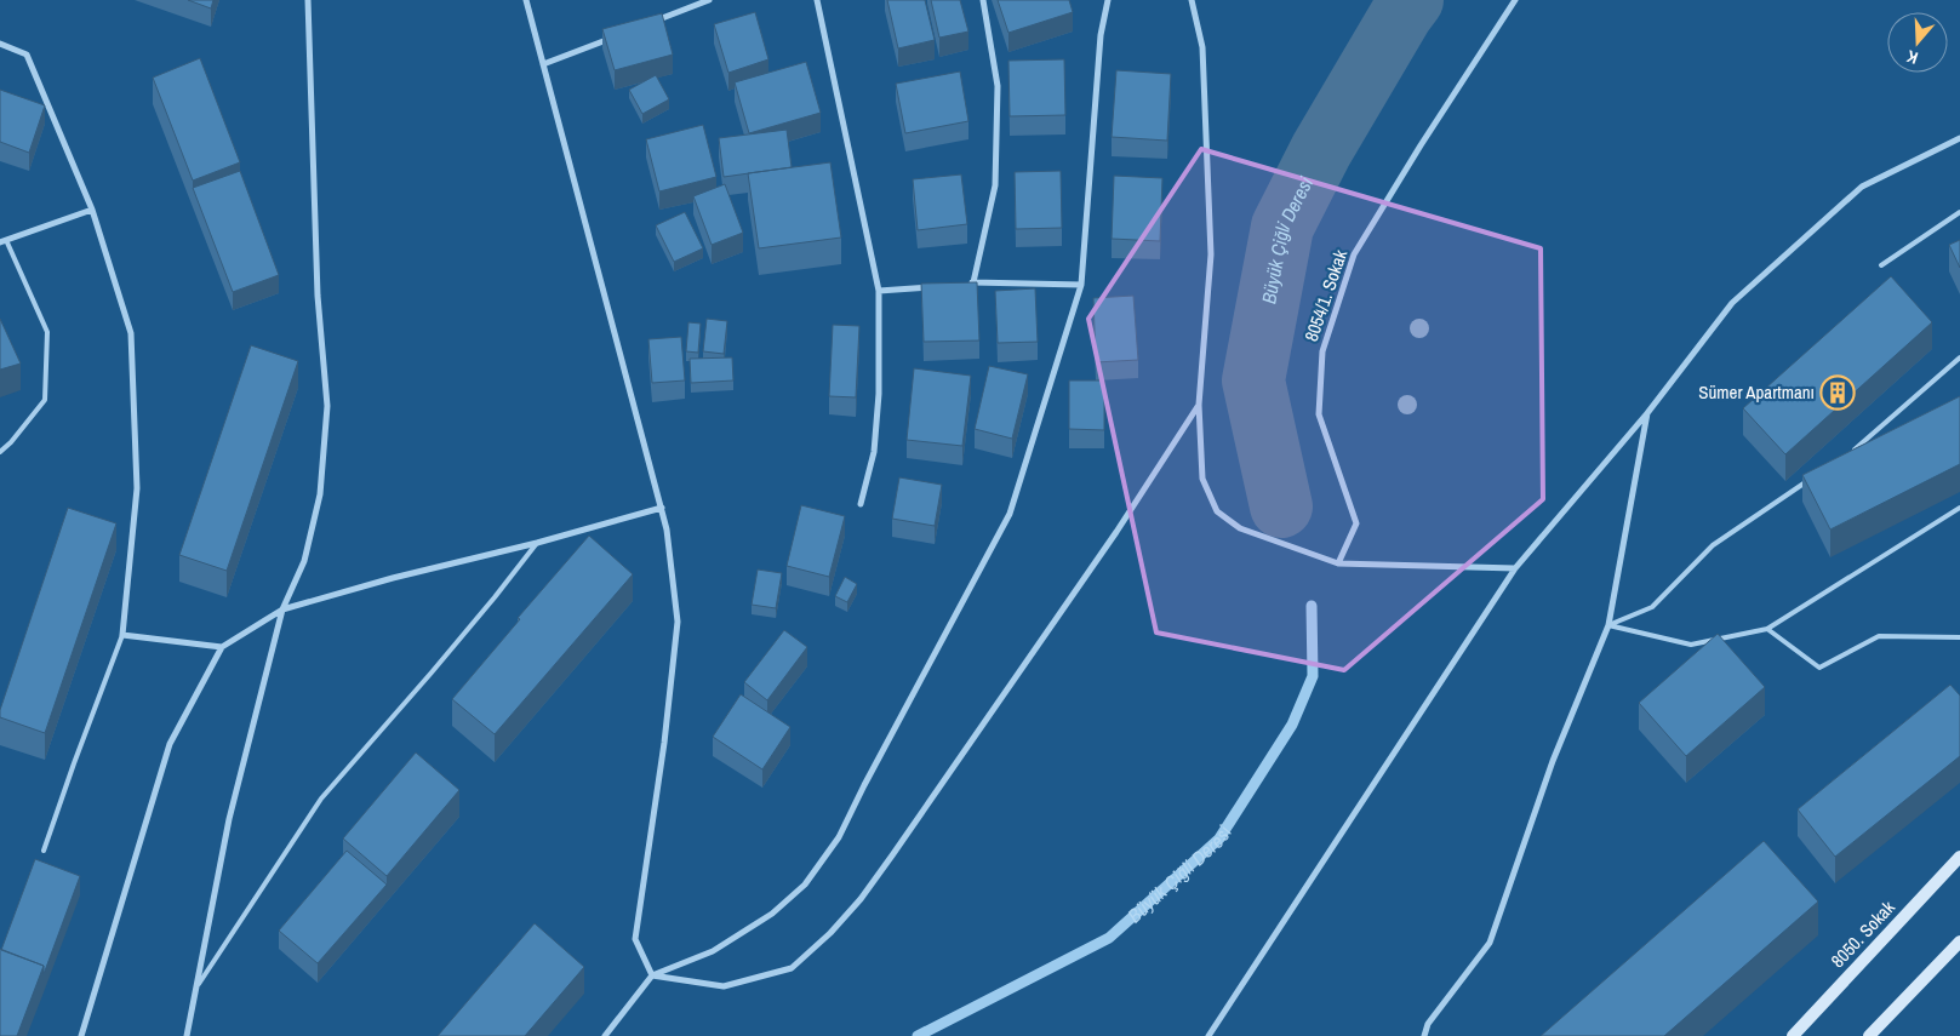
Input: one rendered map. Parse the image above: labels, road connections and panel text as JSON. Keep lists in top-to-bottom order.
{
  "streets": {
    "street": ["8054/1. Sokak", "8050. Sokak"]
  },
  "water": ["Büyük Çiğli Deresi"],
  "places": {
    "building": ["Sümer Apartmanı"]
  },
  "north": "bottom"
}
